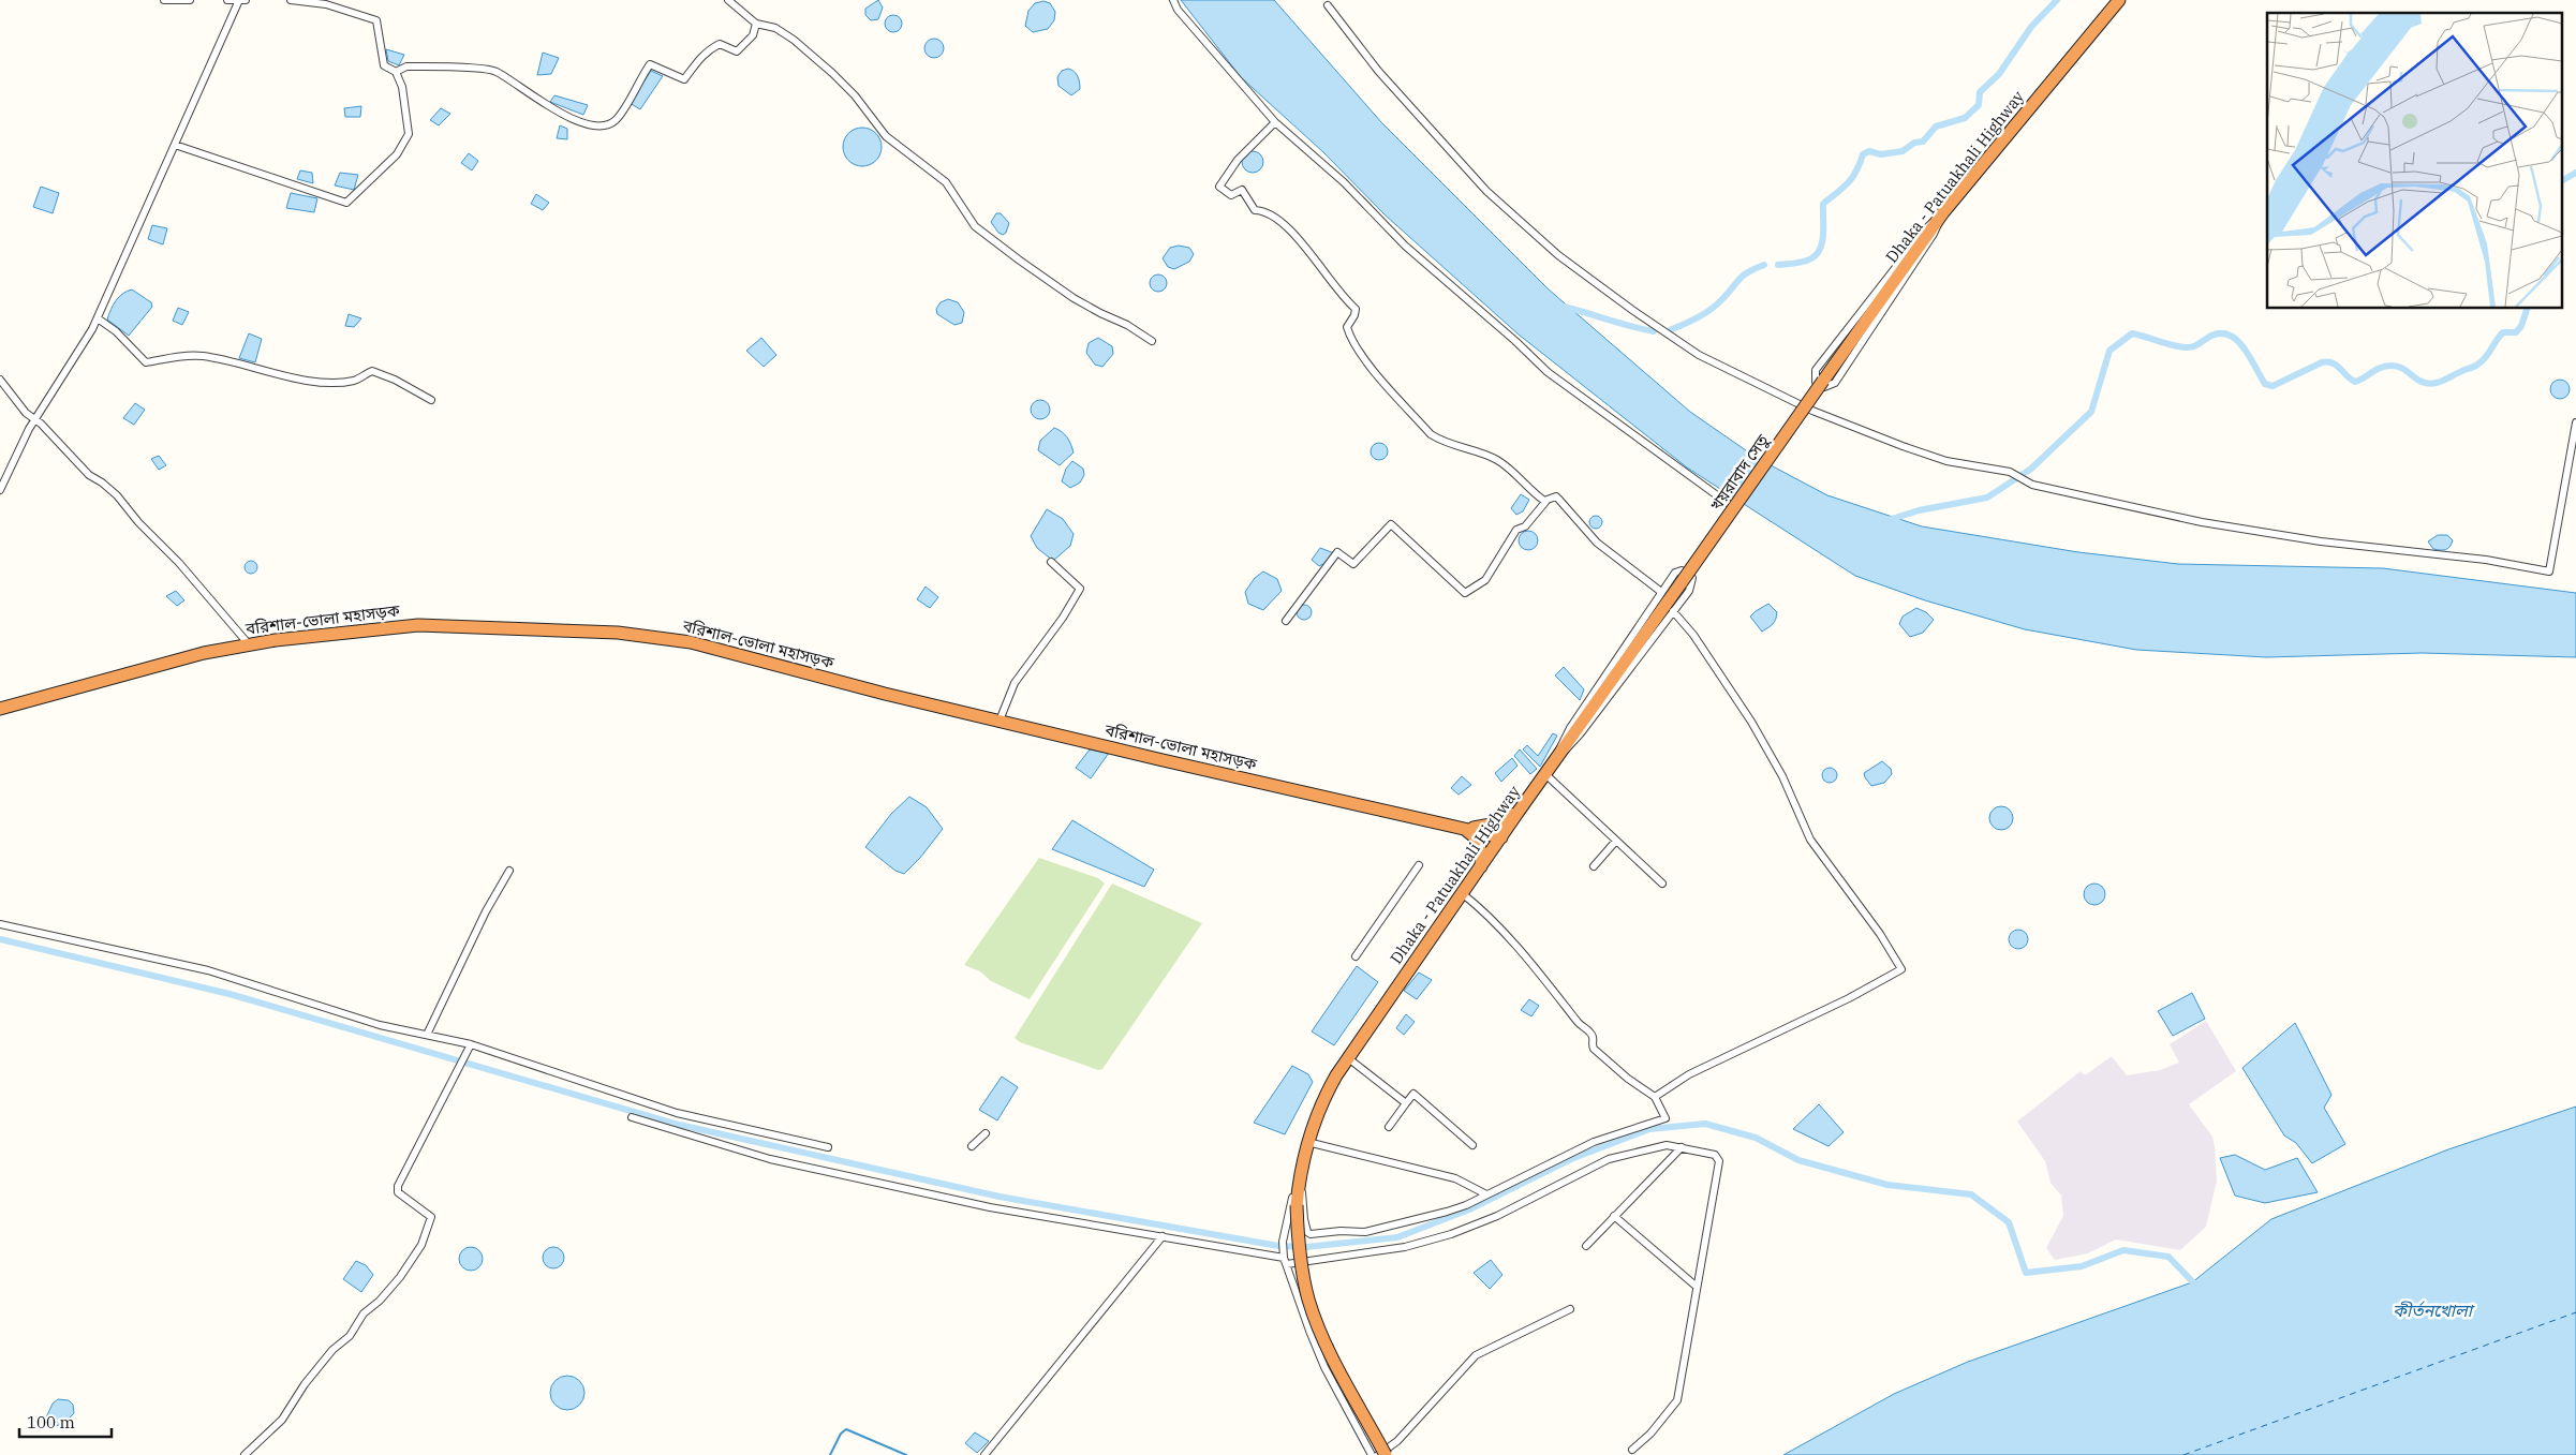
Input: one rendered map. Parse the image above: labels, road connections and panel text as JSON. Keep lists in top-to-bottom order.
{
  "streets": {
    "highway": ["Dhaka - Patuakhali Highway", "খয়রাবাদ সেতু", "বরিশাল-ভোলা মহাসড়ক"]
  },
  "crossings": [
    ["Dhaka - Patuakhali Highway", "খয়রাবাদ সেতু"],
    ["Dhaka - Patuakhali Highway", "বরিশাল-ভোলা মহাসড়ক"]
  ],
  "water": ["কীর্তনখোলা"],
  "scale_bar": "100 m"
}
